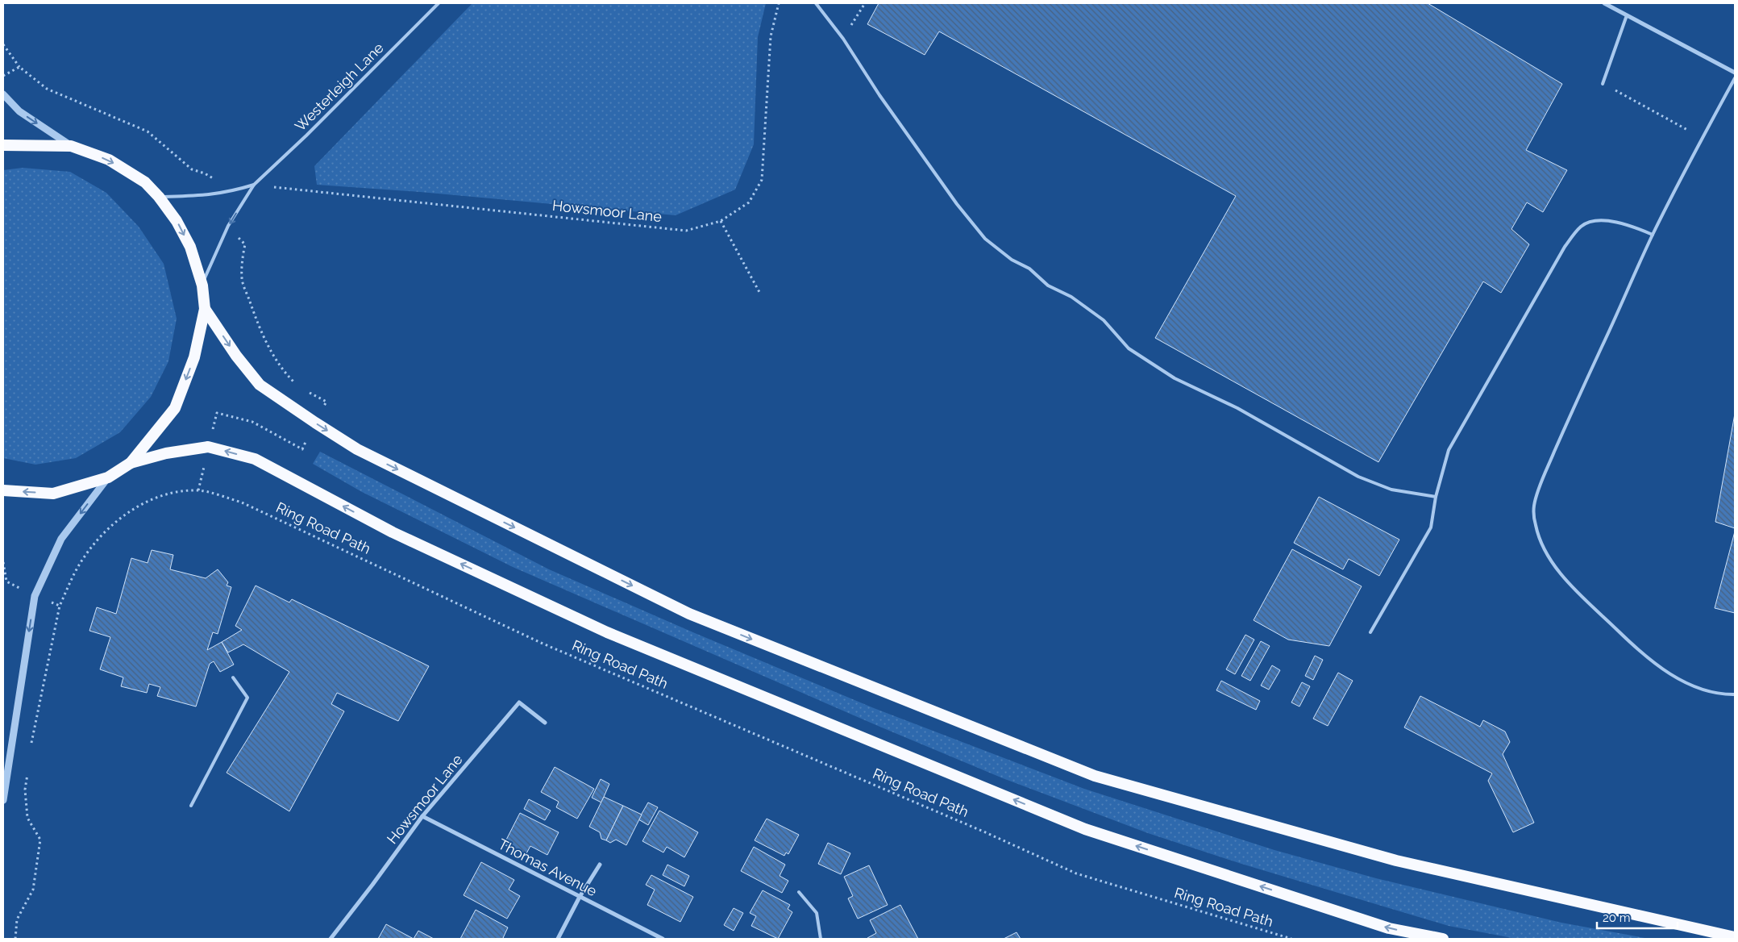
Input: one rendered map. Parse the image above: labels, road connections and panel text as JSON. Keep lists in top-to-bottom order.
{
  "streets": {
    "street": ["Howsmoor Lane", "Thomas Avenue"],
    "lane": ["Westerleigh Lane"],
    "path": ["Ring Road Path"]
  },
  "crossings": [
    ["Westerleigh Lane", "Howsmoor Lane"],
    ["Howsmoor Lane", "Thomas Avenue"]
  ],
  "scale_bar": "20 m"
}
